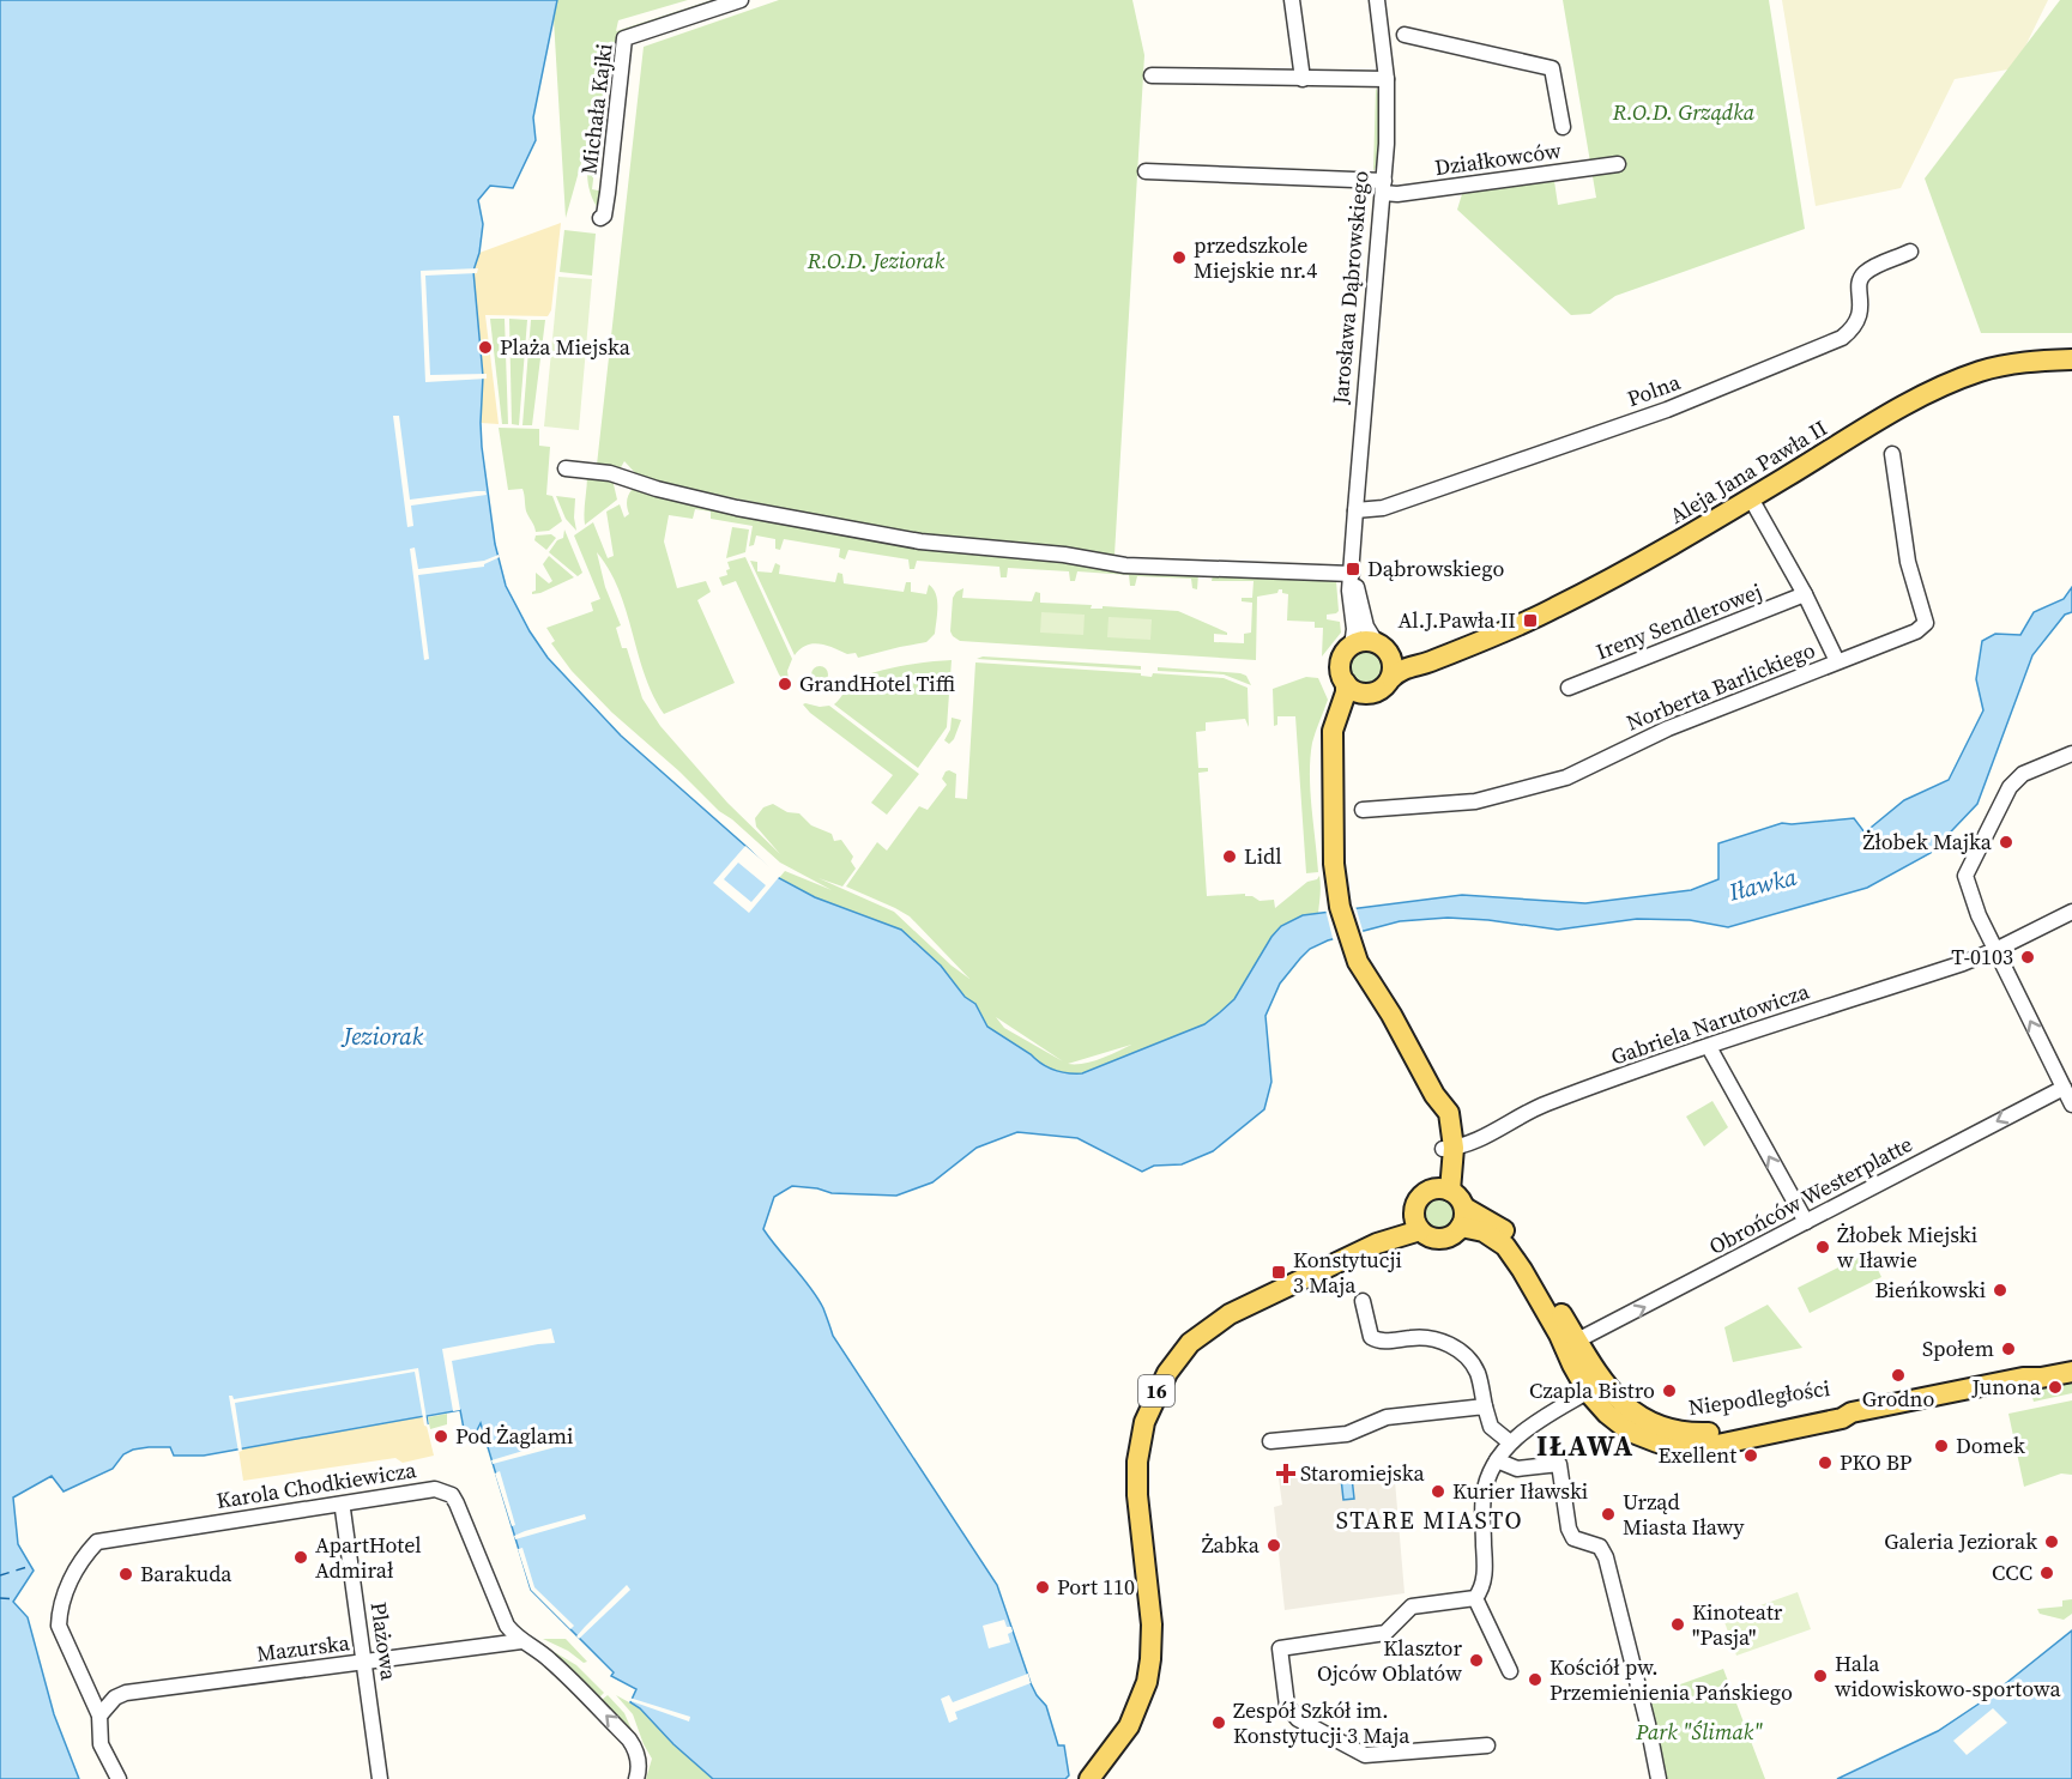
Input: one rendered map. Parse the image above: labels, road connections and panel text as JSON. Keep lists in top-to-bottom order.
{
  "streets": {
    "main road": ["Aleja Jana Pawła II", "16", "Niepodległości"],
    "street": [
      "Michała Kajki",
      "Działkowców",
      "Jarosława Dąbrowskiego",
      "Polna",
      "Ireny Sendlerowej",
      "Norberta Barlickiego",
      "Gabriela Narutowicza",
      "Obrońców Westerplatte",
      "Karola Chodkiewicza",
      "Plażowa",
      "Mazurska"
    ]
  },
  "crossings": [
    ["Działkowców", "Jarosława Dąbrowskiego"],
    ["Jarosława Dąbrowskiego", "Polna"],
    ["Jarosława Dąbrowskiego", "Aleja Jana Pawła II"],
    ["Obrońców Westerplatte", "Niepodległości"],
    ["16", "Niepodległości"],
    ["Karola Chodkiewicza", "Mazurska"],
    ["Plażowa", "Mazurska"]
  ],
  "districts": ["IŁAWA", "STARE MIASTO"],
  "water": ["Iławka", "Jeziorak"],
  "parks": ["R.O.D. Grządka", "R.O.D. Jeziorak", "Park \"Ślimak\""],
  "places": {
    "other": [
      "przedszkole Miejskie nr.4",
      "Plaża Miejska",
      "GrandHotel Tiffi",
      "Żłobek Majka",
      "Lidl",
      "T-0103",
      "Żłobek Miejski w Iławie",
      "Bieńkowski",
      "Społem",
      "Grodno",
      "Junona",
      "Czapla Bistro",
      "Pod Żaglami",
      "Domek",
      "Exellent",
      "PKO BP",
      "Kurier Iławski",
      "Urząd Miasta Iławy",
      "Galeria Jeziorak",
      "Żabka",
      "ApartHotel Admirał",
      "CCC",
      "Barakuda",
      "Port 110",
      "Kinoteatr \"Pasja\"",
      "Klasztor Ojców Oblatów",
      "Hala widowiskowo-sportowa",
      "Kościół pw. Przemienienia Pańskiego",
      "Zespół Szkół im. Konstytucji 3 Maja"
    ],
    "transit": ["Dąbrowskiego", "Al.J.Pawła II", "Konstytucji 3 Maja"],
    "health": ["Staromiejska"]
  }
}
